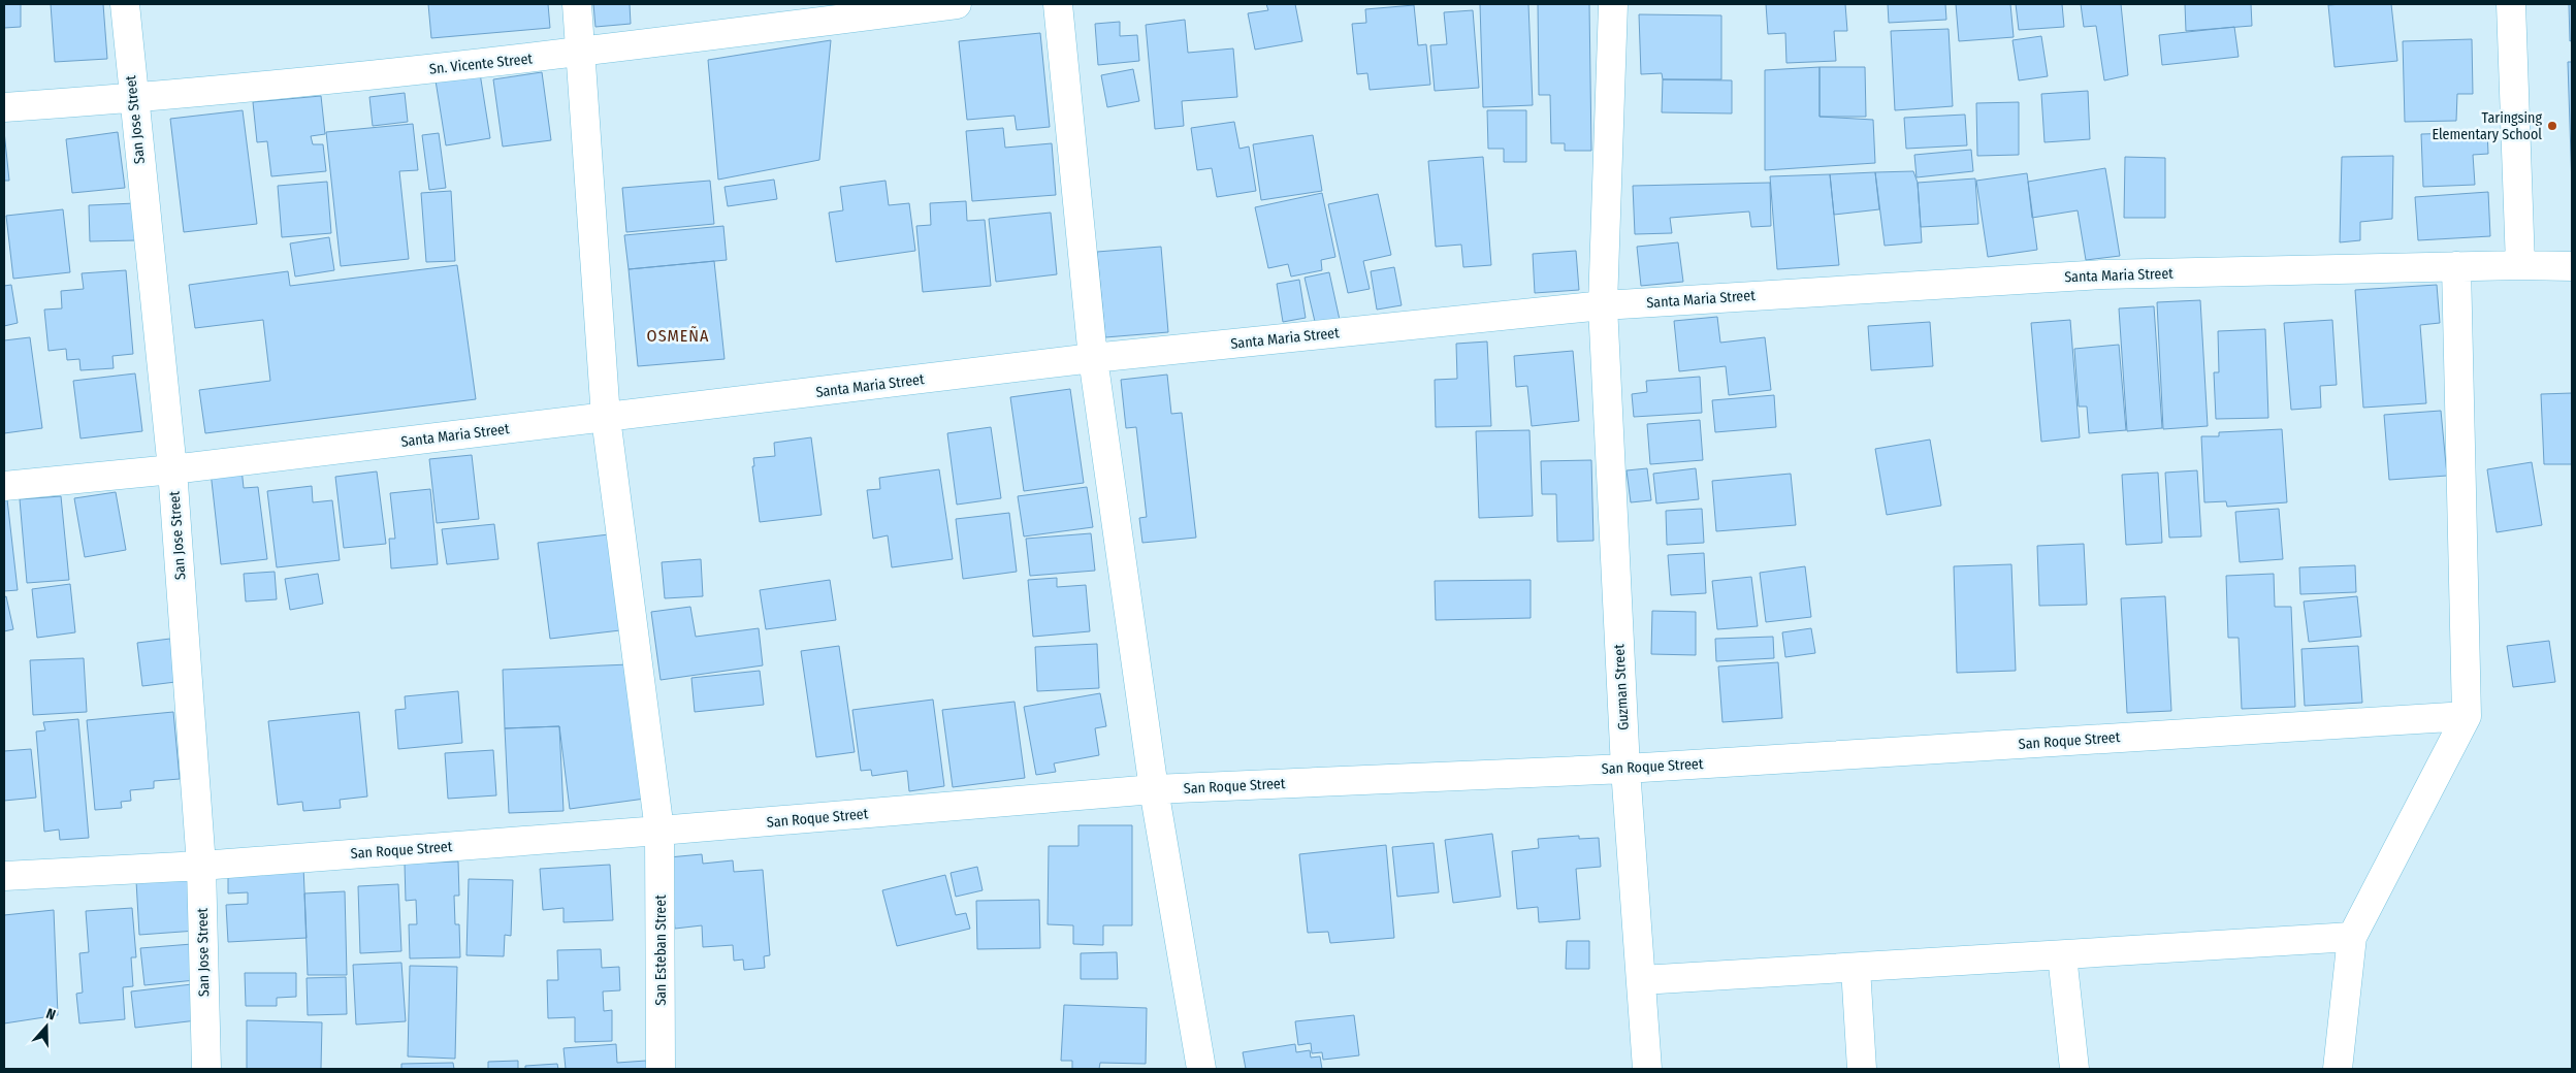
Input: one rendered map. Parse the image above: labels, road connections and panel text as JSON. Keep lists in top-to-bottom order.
{
  "streets": {
    "street": [
      "Sn. Vicente Street",
      "San Jose Street",
      "Santa Maria Street",
      "Guzman Street",
      "San Roque Street",
      "San Esteban Street"
    ]
  },
  "crossings": [
    ["Sn. Vicente Street", "San Jose Street"],
    ["Sn. Vicente Street", "San Esteban Street"],
    ["San Jose Street", "Santa Maria Street"],
    ["San Jose Street", "San Roque Street"],
    ["Santa Maria Street", "Guzman Street"],
    ["Santa Maria Street", "San Esteban Street"],
    ["Guzman Street", "San Roque Street"],
    ["San Roque Street", "San Esteban Street"]
  ],
  "districts": ["OSMEÑA"],
  "places": ["Taringsing Elementary School"],
  "north": "top"
}
